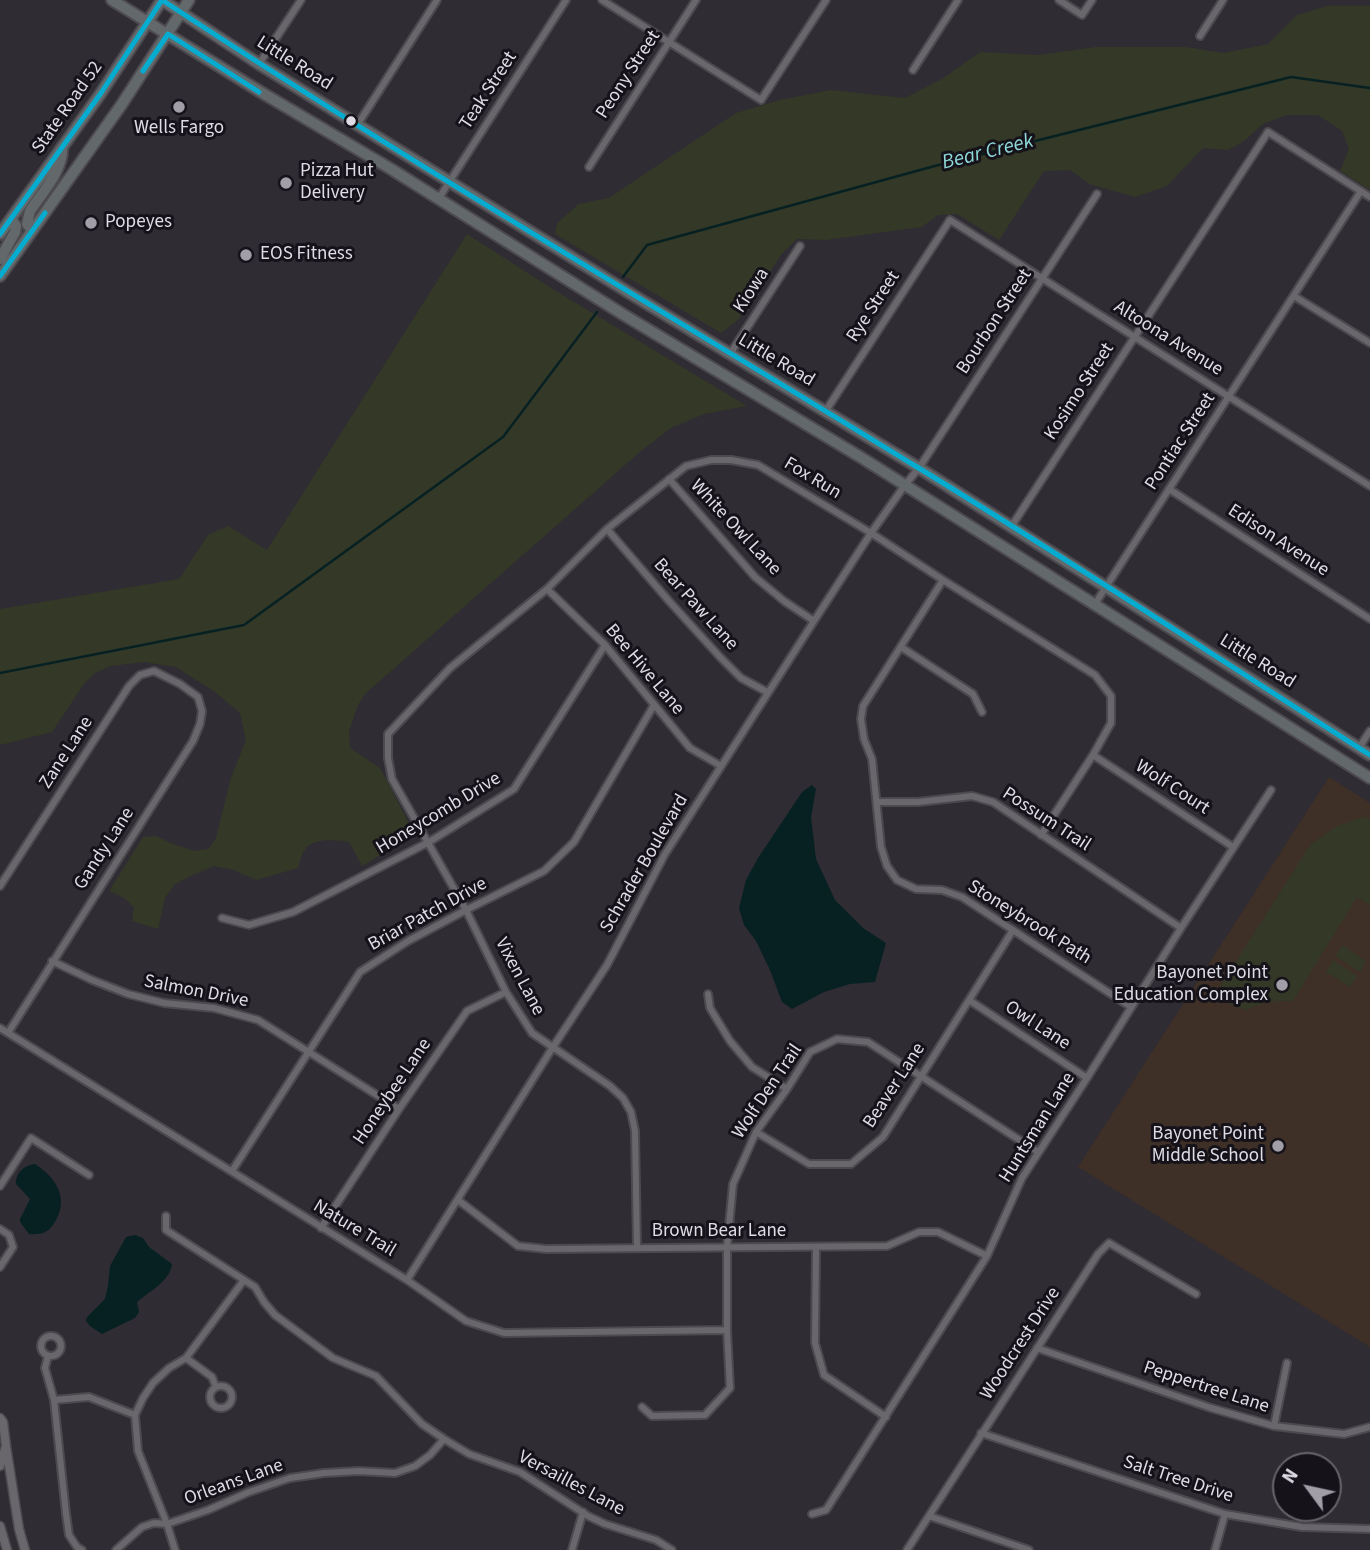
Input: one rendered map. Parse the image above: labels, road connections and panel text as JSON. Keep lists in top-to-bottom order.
{
  "streets": {
    "main road": ["Little Road", "State Road 52"],
    "street": [
      "Peony Street",
      "Teak Street",
      "Kiowa",
      "Rye Street",
      "Bourbon Street",
      "Altoona Avenue",
      "Kosimo Street",
      "Pontiac Street",
      "Fox Run",
      "White Owl Lane",
      "Edison Avenue",
      "Bear Paw Lane",
      "Bee Hive Lane",
      "Zane Lane",
      "Wolf Court",
      "Honeycomb Drive",
      "Possum Trail",
      "Gandy Lane",
      "Schrader Boulevard",
      "Briar Patch Drive",
      "Stoneybrook Path",
      "Vixen Lane",
      "Salmon Drive",
      "Owl Lane",
      "Beaver Lane",
      "Honeybee Lane",
      "Wolf Den Trail",
      "Huntsman Lane",
      "Nature Trail",
      "Brown Bear Lane",
      "Woodcrest Drive",
      "Peppertree Lane",
      "Salt Tree Drive",
      "Orleans Lane",
      "Versailles Lane"
    ]
  },
  "crossings": [
    ["Little Road", "Teak Street"],
    ["Little Road", "State Road 52"],
    ["Little Road", "Kiowa"],
    ["Little Road", "Rye Street"],
    ["Little Road", "Bourbon Street"],
    ["Little Road", "Kosimo Street"],
    ["Little Road", "Pontiac Street"],
    ["Little Road", "Schrader Boulevard"],
    ["Rye Street", "Altoona Avenue"],
    ["Bourbon Street", "Altoona Avenue"],
    ["Bourbon Street", "Schrader Boulevard"],
    ["Altoona Avenue", "Kosimo Street"],
    ["Altoona Avenue", "Pontiac Street"],
    ["Kosimo Street", "Pontiac Street"],
    ["Pontiac Street", "Edison Avenue"],
    ["Fox Run", "White Owl Lane"],
    ["Fox Run", "Bear Paw Lane"],
    ["Fox Run", "Bee Hive Lane"],
    ["Fox Run", "Wolf Court"],
    ["Fox Run", "Possum Trail"],
    ["Fox Run", "Schrader Boulevard"],
    ["Fox Run", "Stoneybrook Path"],
    ["Fox Run", "Vixen Lane"],
    ["White Owl Lane", "Schrader Boulevard"],
    ["Bear Paw Lane", "Schrader Boulevard"],
    ["Bee Hive Lane", "Honeycomb Drive"],
    ["Bee Hive Lane", "Schrader Boulevard"],
    ["Bee Hive Lane", "Briar Patch Drive"],
    ["Zane Lane", "Gandy Lane"],
    ["Wolf Court", "Huntsman Lane"],
    ["Honeycomb Drive", "Vixen Lane"],
    ["Possum Trail", "Stoneybrook Path"],
    ["Possum Trail", "Huntsman Lane"],
    ["Gandy Lane", "Salmon Drive"],
    ["Gandy Lane", "Nature Trail"],
    ["Schrader Boulevard", "Vixen Lane"],
    ["Schrader Boulevard", "Nature Trail"],
    ["Schrader Boulevard", "Brown Bear Lane"],
    ["Briar Patch Drive", "Vixen Lane"],
    ["Briar Patch Drive", "Salmon Drive"],
    ["Briar Patch Drive", "Nature Trail"],
    ["Stoneybrook Path", "Beaver Lane"],
    ["Stoneybrook Path", "Huntsman Lane"],
    ["Vixen Lane", "Honeybee Lane"],
    ["Vixen Lane", "Brown Bear Lane"],
    ["Salmon Drive", "Honeybee Lane"],
    ["Owl Lane", "Beaver Lane"],
    ["Owl Lane", "Huntsman Lane"],
    ["Beaver Lane", "Wolf Den Trail"],
    ["Honeybee Lane", "Nature Trail"],
    ["Wolf Den Trail", "Huntsman Lane"],
    ["Wolf Den Trail", "Nature Trail"],
    ["Wolf Den Trail", "Brown Bear Lane"],
    ["Huntsman Lane", "Brown Bear Lane"],
    ["Woodcrest Drive", "Peppertree Lane"],
    ["Woodcrest Drive", "Salt Tree Drive"],
    ["Orleans Lane", "Versailles Lane"]
  ],
  "water": ["Bear Creek"],
  "places": [
    "Wells Fargo",
    "Pizza Hut Delivery",
    "Popeyes",
    "EOS Fitness",
    "Bayonet Point Education Complex",
    "Bayonet Point Middle School"
  ],
  "north": "top left"
}
